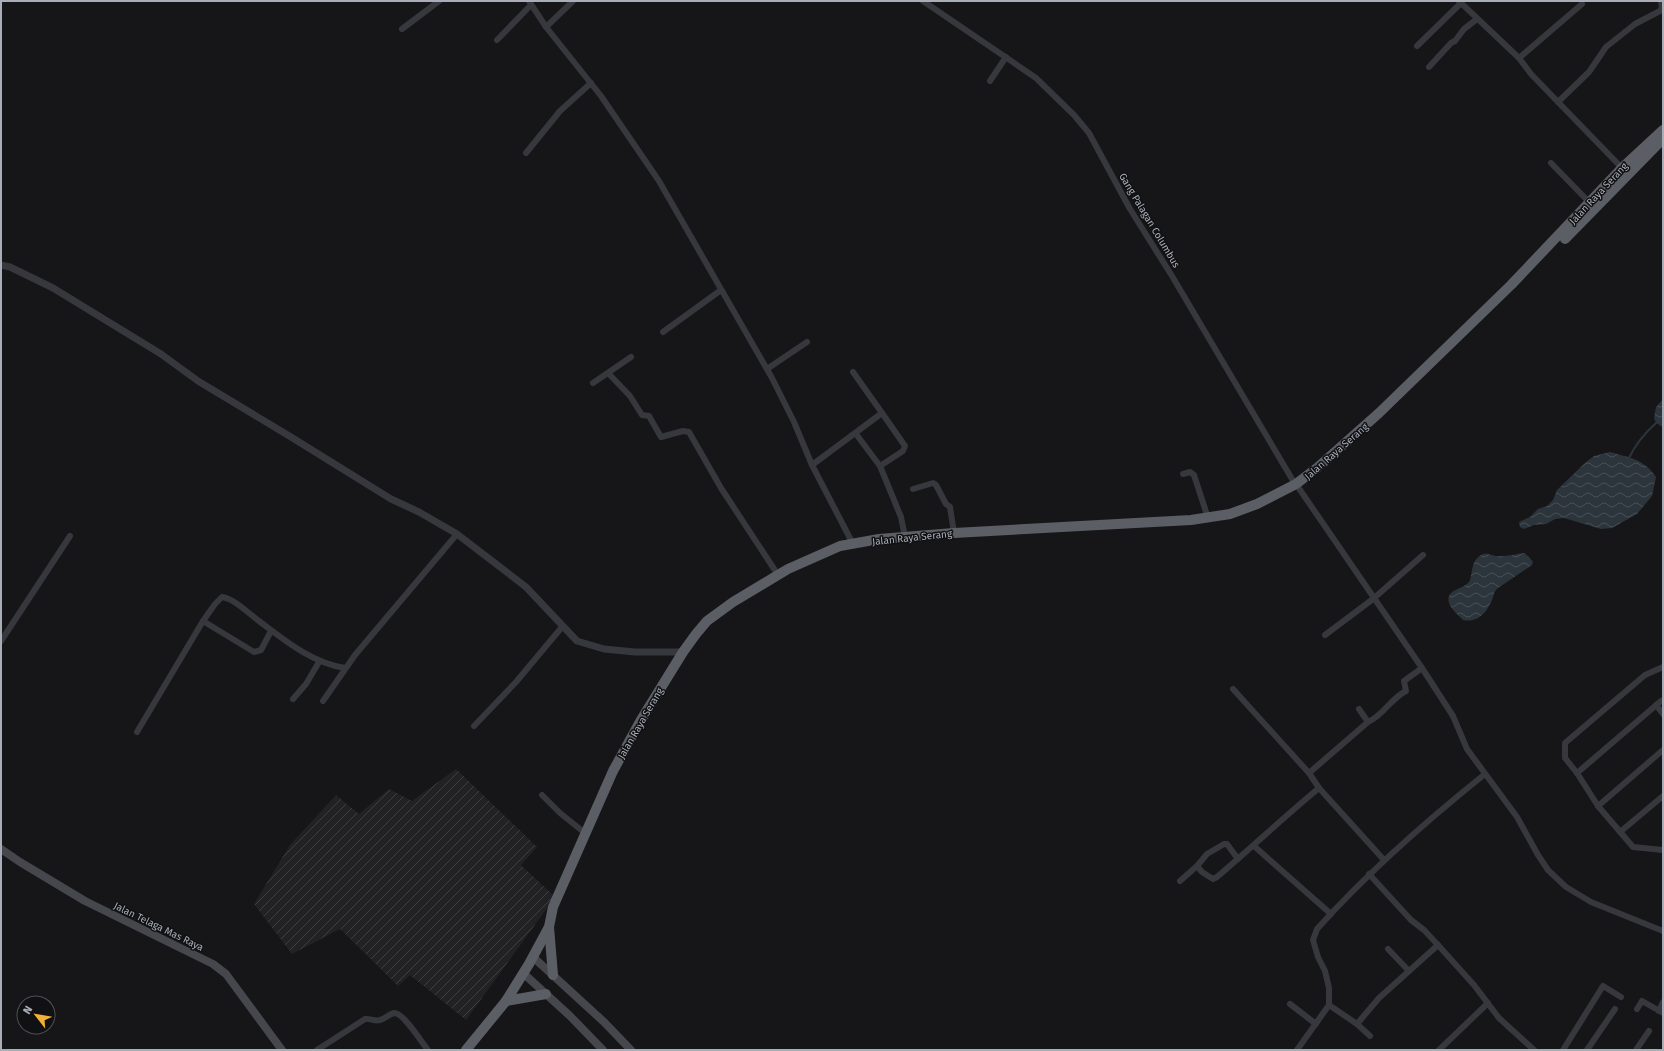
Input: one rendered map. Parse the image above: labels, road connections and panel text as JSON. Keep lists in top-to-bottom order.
{
  "streets": {
    "highway": ["Jalan Raya Serang"],
    "main road": ["Jalan Telaga Mas Raya"],
    "street": ["Gang Palagan Columbus"]
  },
  "crossings": [
    ["Jalan Raya Serang", "Gang Palagan Columbus"]
  ],
  "north": "top left"
}
